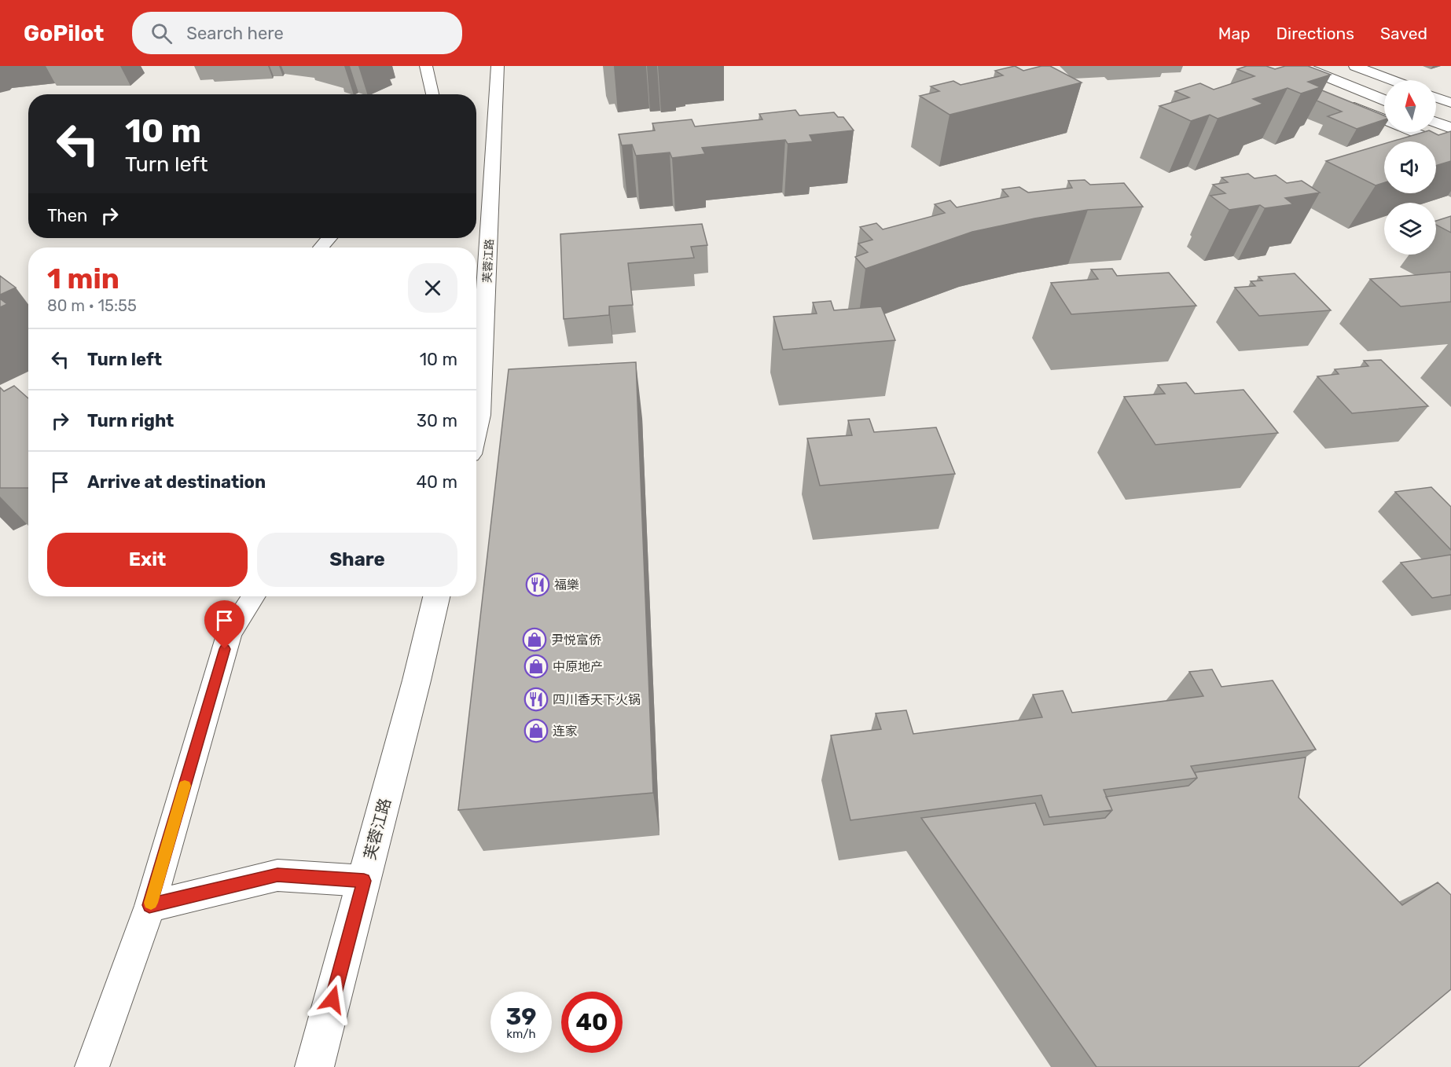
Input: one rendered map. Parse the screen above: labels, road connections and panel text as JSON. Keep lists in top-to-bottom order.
{
  "streets": {
    "street": ["芙蓉江路"]
  },
  "places": {
    "restaurant": ["福樂", "四川香天下火锅"],
    "shop": ["尹悦富侨", "中原地产", "连家"]
  },
  "north": "top",
  "page": {
    "header": "GoPilot",
    "search": "Search here",
    "nav": ["Map", "Directions", "Saved"],
    "turn": ["10 m", "Turn left"],
    "then": "Then",
    "heading": ["1 min", "80 m · 15:55"],
    "list": [
      {
        "name": "Turn left",
        "value": "10 m"
      },
      {
        "name": "Turn right",
        "value": "30 m"
      },
      {
        "name": "Arrive at destination",
        "value": "40 m"
      }
    ],
    "buttons": ["Exit", "Share"],
    "speed": "39 km/h",
    "limit": "40"
  }
}
